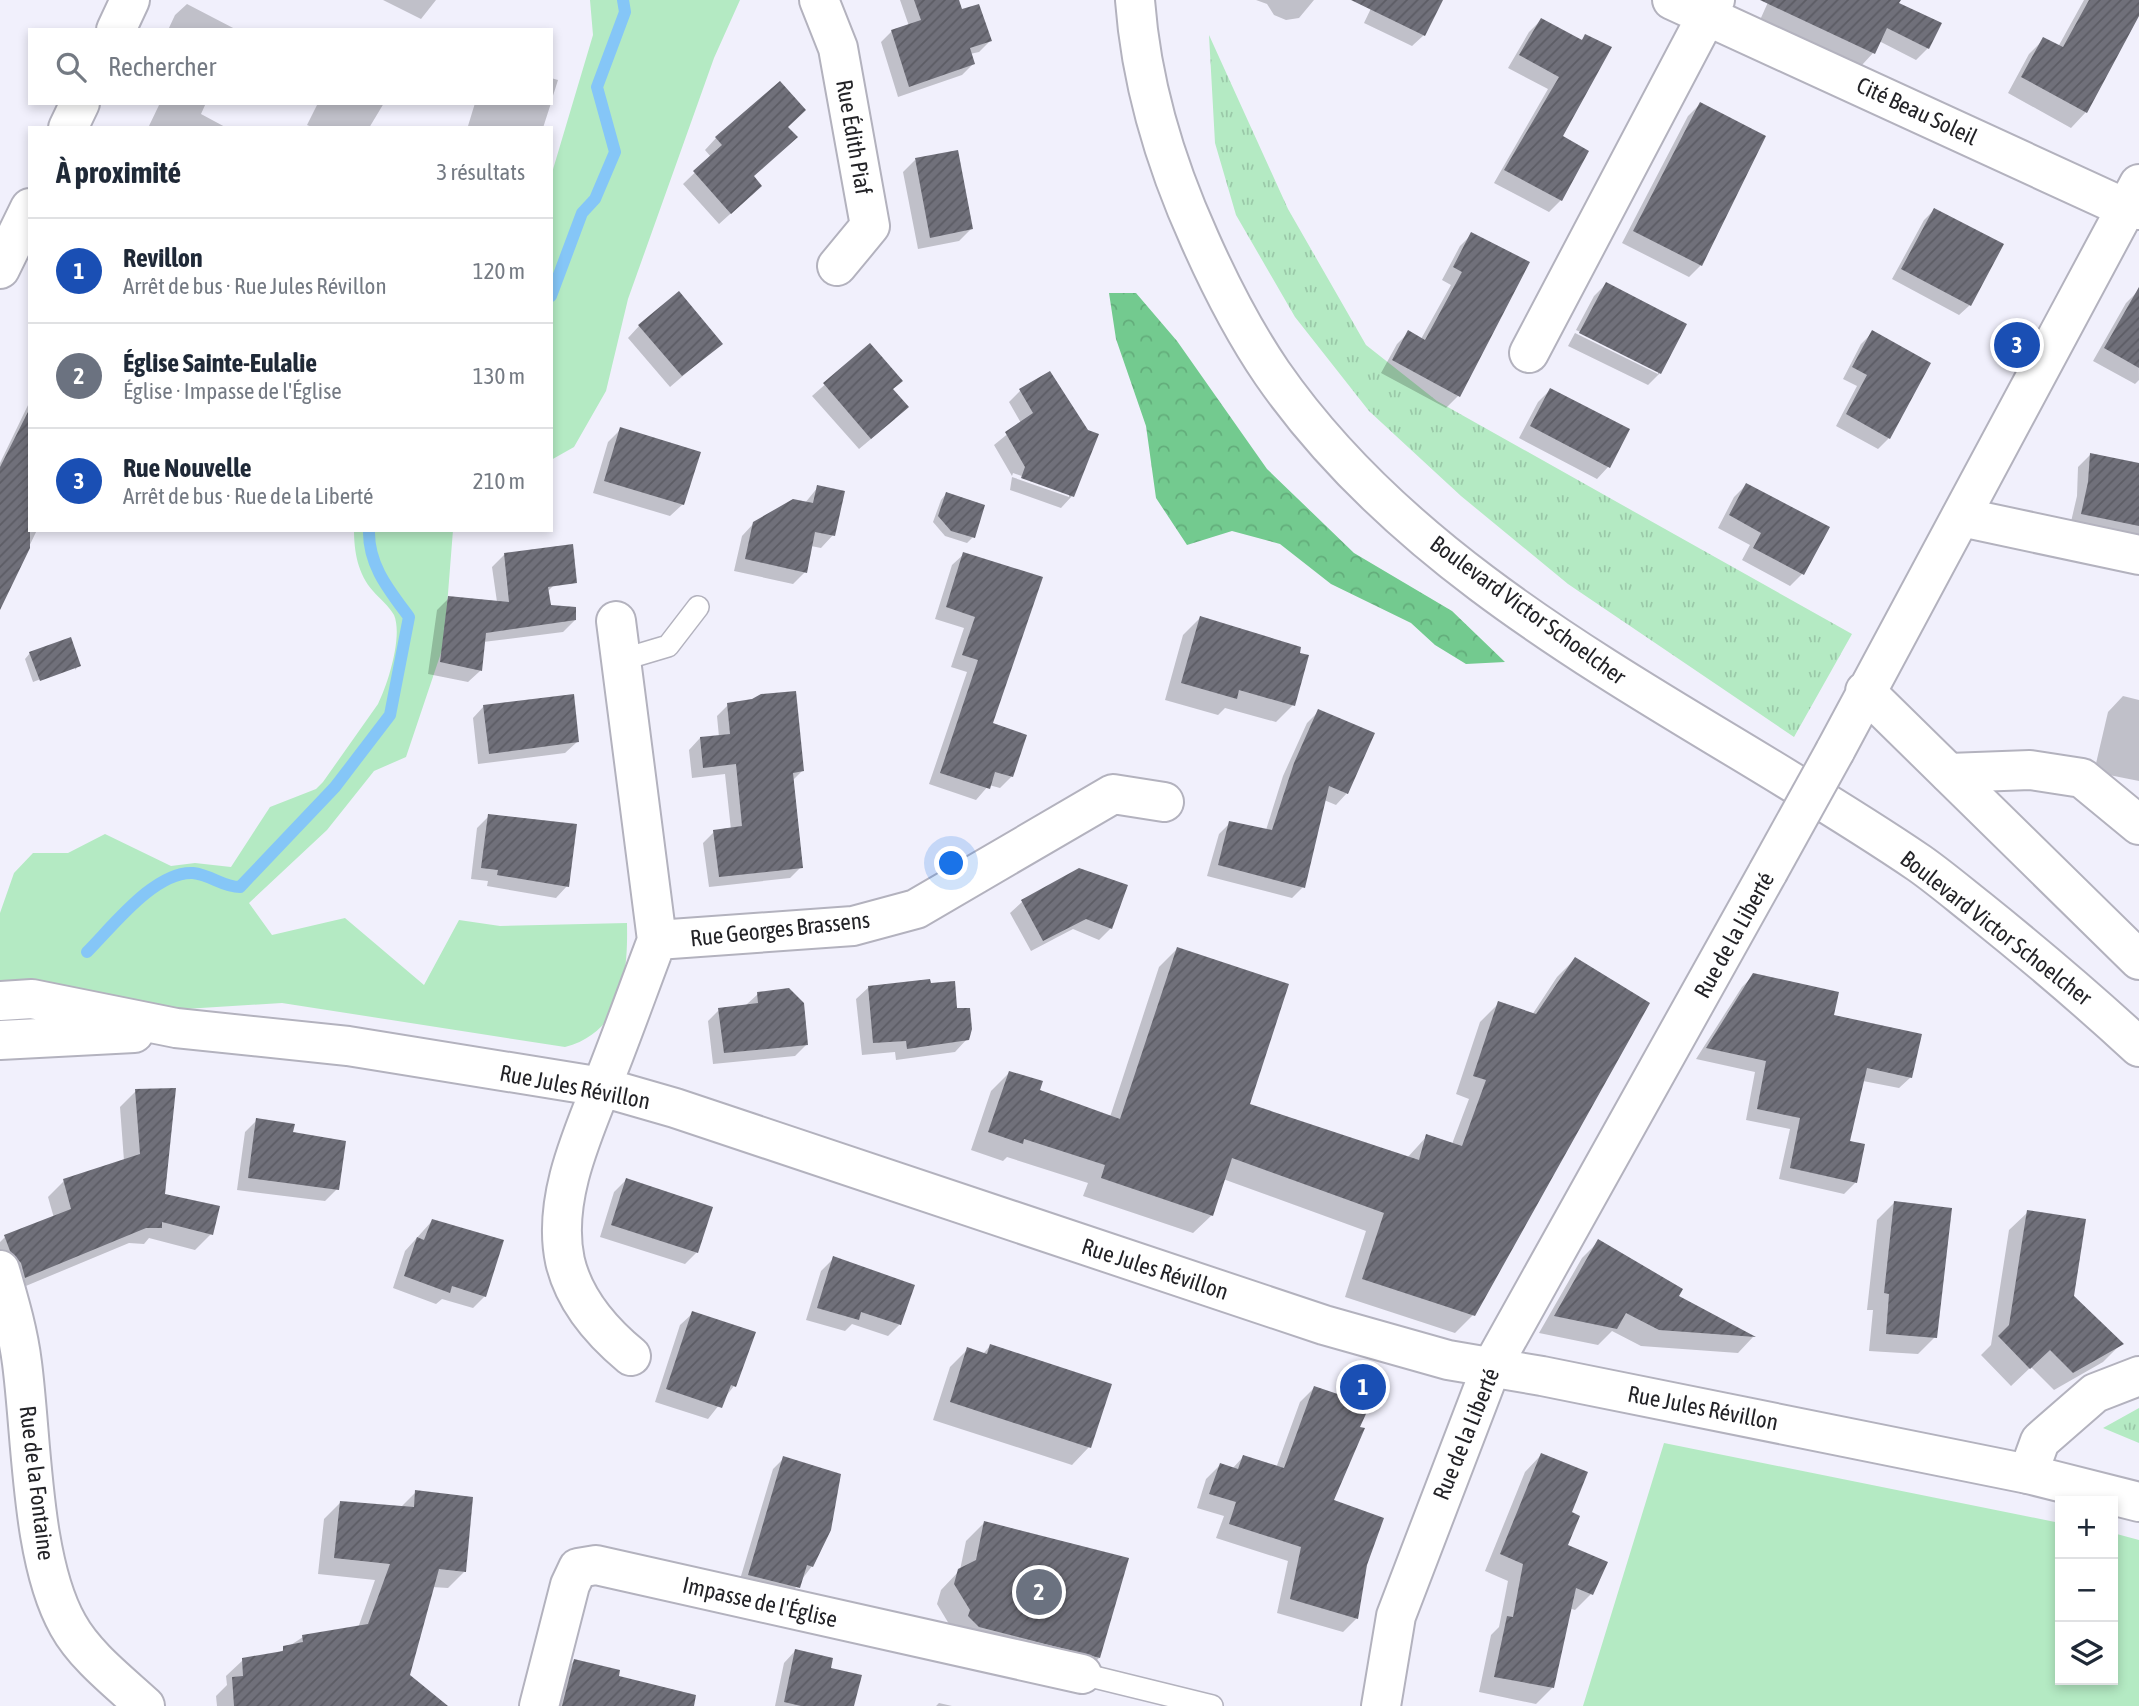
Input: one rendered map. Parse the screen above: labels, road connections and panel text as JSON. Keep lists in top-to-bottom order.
{
  "streets": {
    "street": [
      "Cité Beau Soleil",
      "Rue Édith Piaf",
      "Boulevard Victor Schoelcher",
      "Rue Georges Brassens",
      "Rue de la Liberté",
      "Rue Jules Révillon",
      "Rue de la Fontaine",
      "Impasse de l'Église"
    ]
  },
  "crossings": [
    ["Cité Beau Soleil", "Rue de la Liberté"],
    ["Rue Georges Brassens", "Rue Jules Révillon"],
    ["Rue de la Liberté", "Rue Jules Révillon"]
  ],
  "page": {
    "search": "Rechercher",
    "heading": ["À proximité", "3 résultats"],
    "list": [
      {
        "mark": "1",
        "name": "Revillon",
        "note": "Arrêt de bus · Rue Jules Révillon",
        "value": "120 m"
      },
      {
        "mark": "2",
        "name": "Église Sainte-Eulalie",
        "note": "Église · Impasse de l'Église",
        "value": "130 m"
      },
      {
        "mark": "3",
        "name": "Rue Nouvelle",
        "note": "Arrêt de bus · Rue de la Liberté",
        "value": "210 m"
      }
    ],
    "pins": ["3", "1", "2"],
    "map_buttons": ["+", "−"]
  }
}
